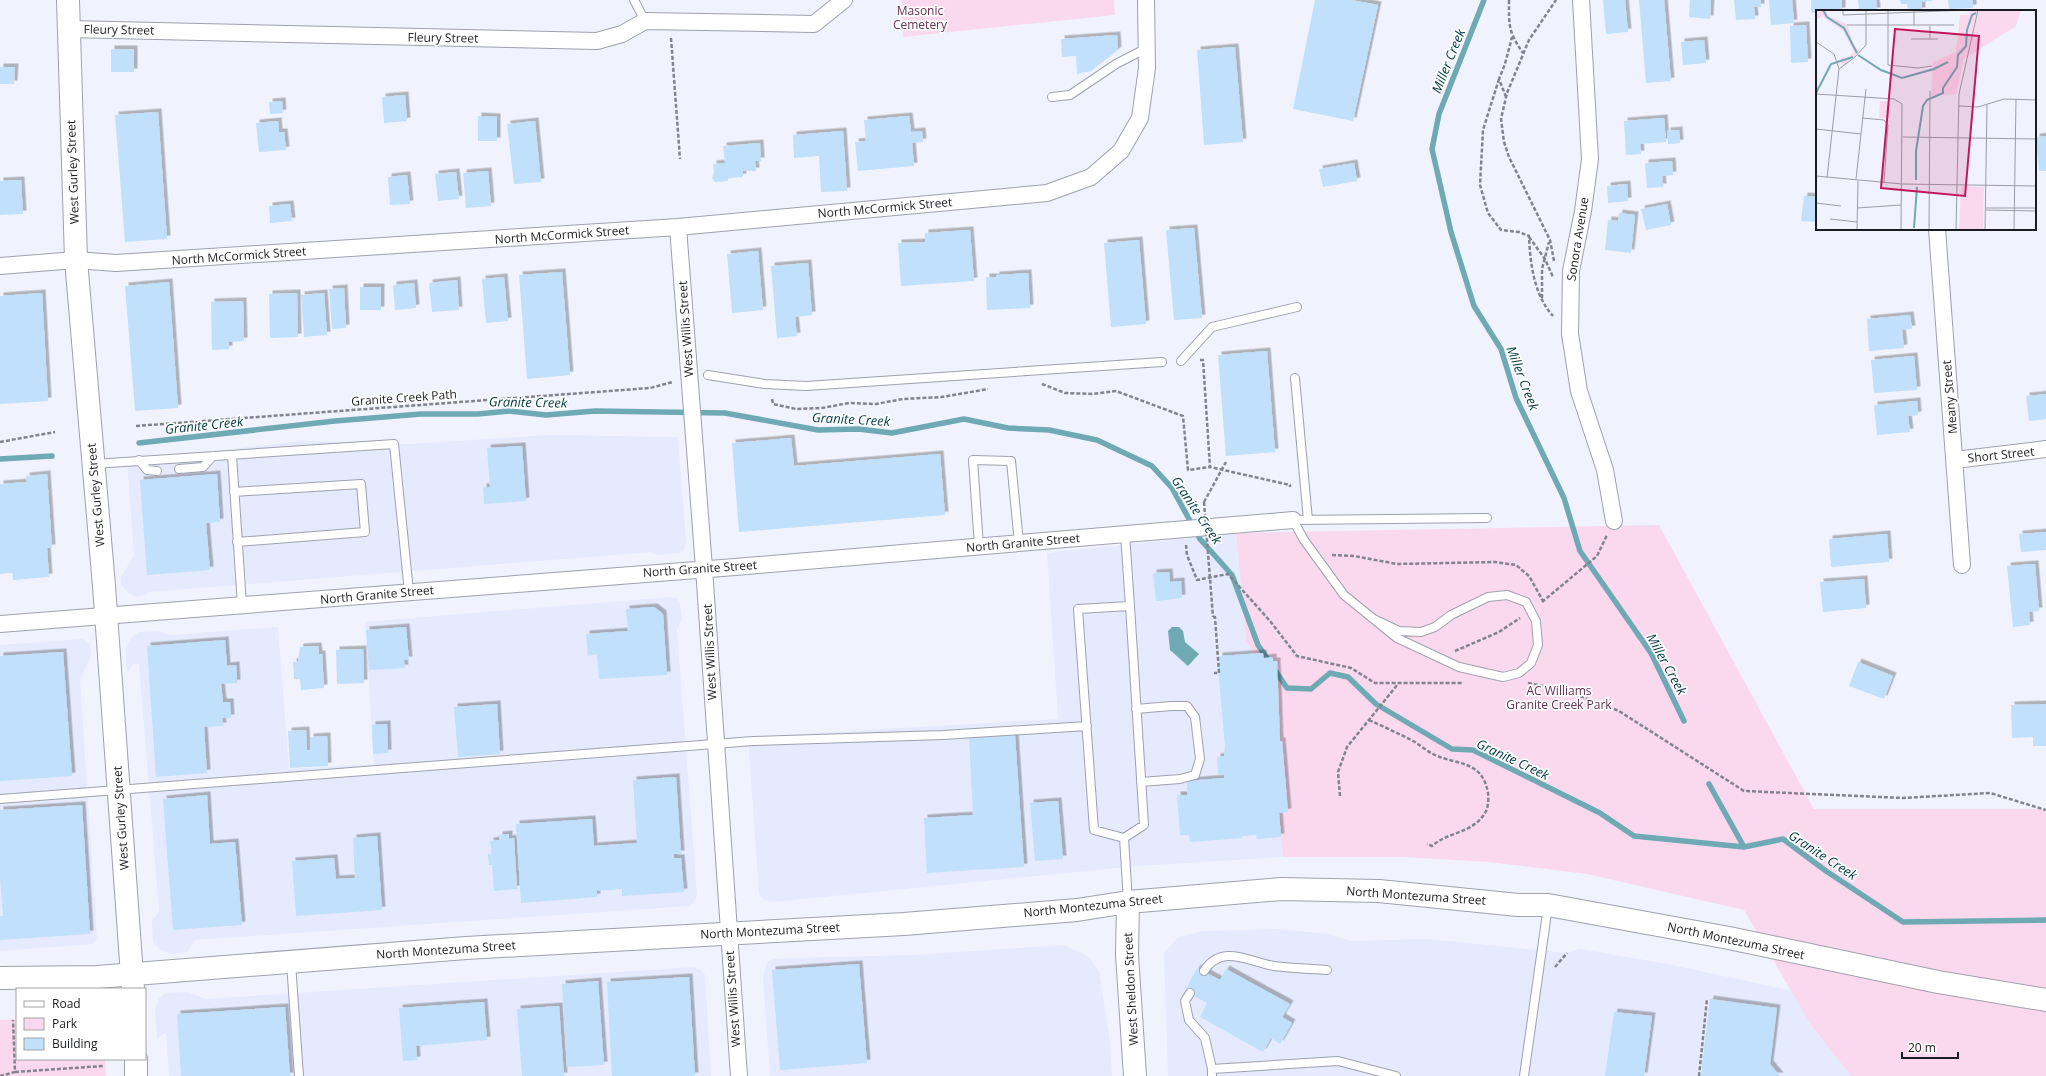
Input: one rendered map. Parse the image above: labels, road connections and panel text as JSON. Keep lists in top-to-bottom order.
{
  "streets": {
    "main road": ["West Gurley Street", "North Montezuma Street", "West Sheldon Street"],
    "street": [
      "Fleury Street",
      "North McCormick Street",
      "Sonora Avenue",
      "West Willis Street",
      "Meany Street",
      "Short Street",
      "North Granite Street"
    ],
    "path": ["Granite Creek Path"]
  },
  "crossings": [
    ["Fleury Street", "West Gurley Street"],
    ["West Gurley Street", "North McCormick Street"],
    ["West Gurley Street", "North Granite Street"],
    ["West Gurley Street", "North Montezuma Street"],
    ["North McCormick Street", "West Willis Street"],
    ["West Willis Street", "North Granite Street"],
    ["West Willis Street", "North Montezuma Street"],
    ["Meany Street", "Short Street"],
    ["North Montezuma Street", "West Sheldon Street"]
  ],
  "water": ["Miller Creek", "Granite Creek"],
  "parks": ["Masonic Cemetery", "AC Williams Granite Creek Park"],
  "legend": ["Road", "Park", "Building"],
  "scale_bar": "20 m"
}
